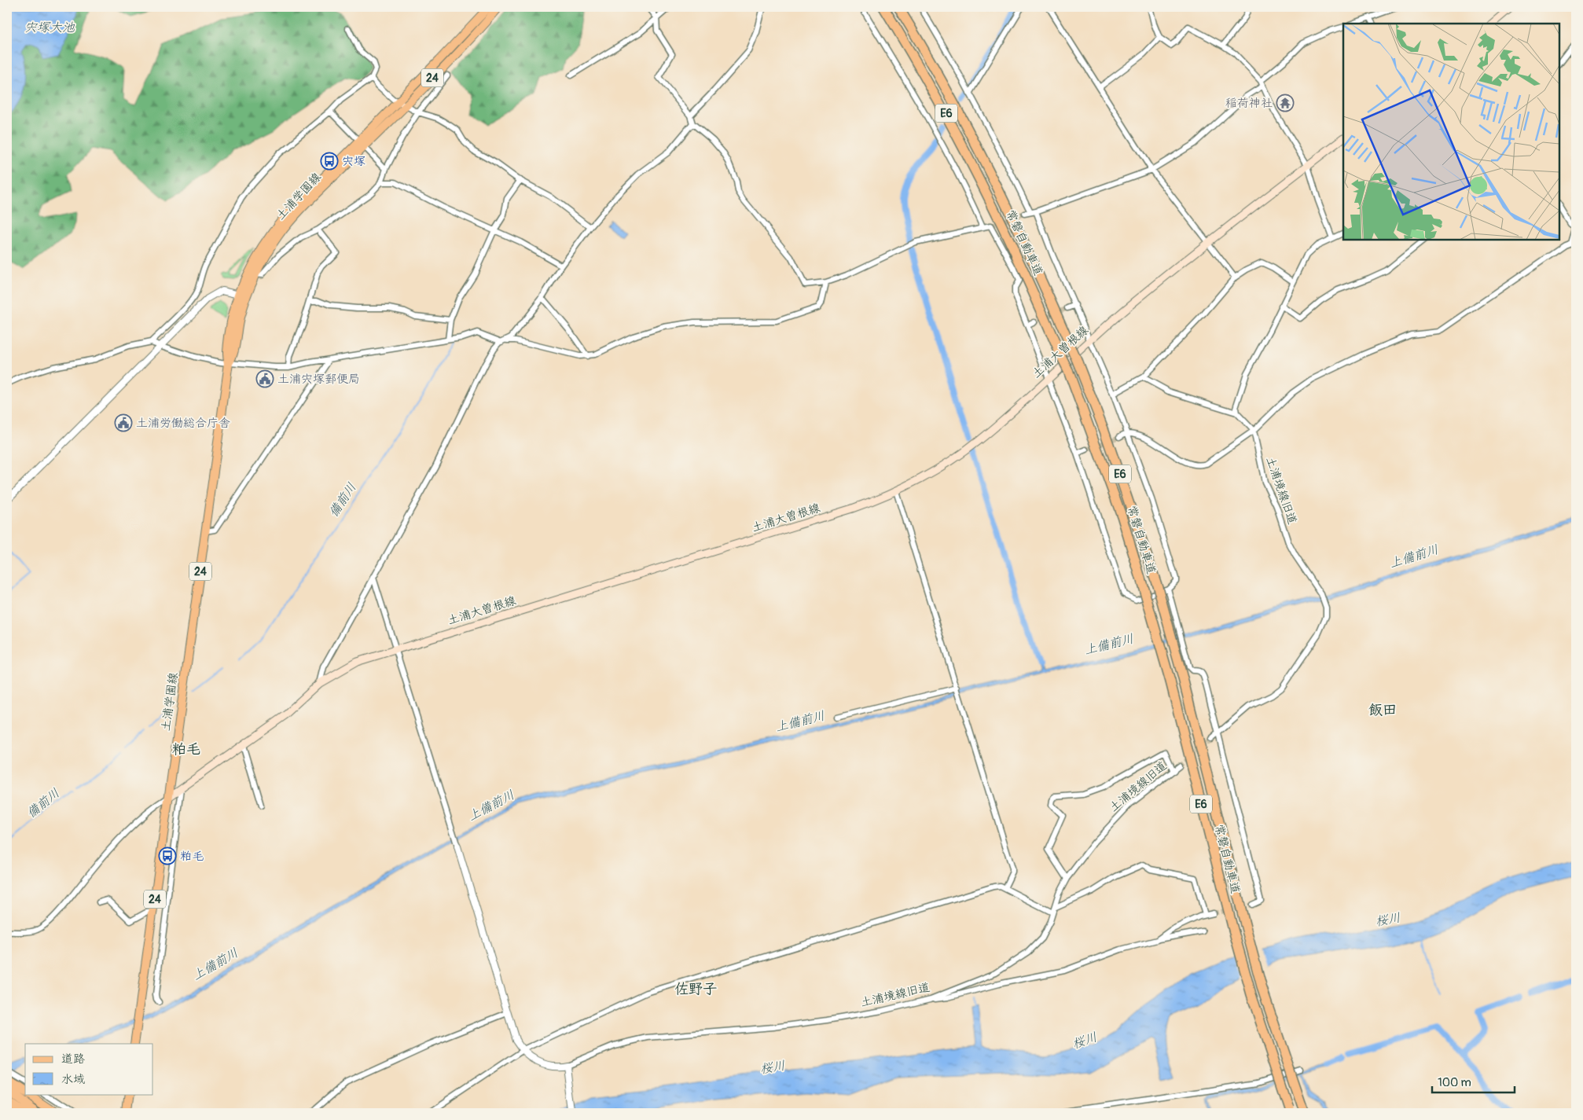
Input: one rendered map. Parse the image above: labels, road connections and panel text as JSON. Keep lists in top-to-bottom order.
{
  "streets": {
    "highway": ["E6", "常磐自動車道"],
    "main road": ["24", "土浦学園線", "土浦大曽根線"],
    "street": ["土浦境線旧道"]
  },
  "crossings": [
    ["土浦学園線", "土浦大曽根線"]
  ],
  "districts": ["飯田", "粕毛", "佐野子"],
  "water": [
    "宍塚大池",
    "備前川",
    "上備前川",
    "桜川"
  ],
  "places": {
    "temple": ["稲荷神社"],
    "bus stop": ["宍塚", "粕毛"],
    "public building": ["土浦宍塚郵便局", "土浦労働総合庁舎"]
  },
  "legend": ["道路", "水域"],
  "scale_bar": "100 m"
}
